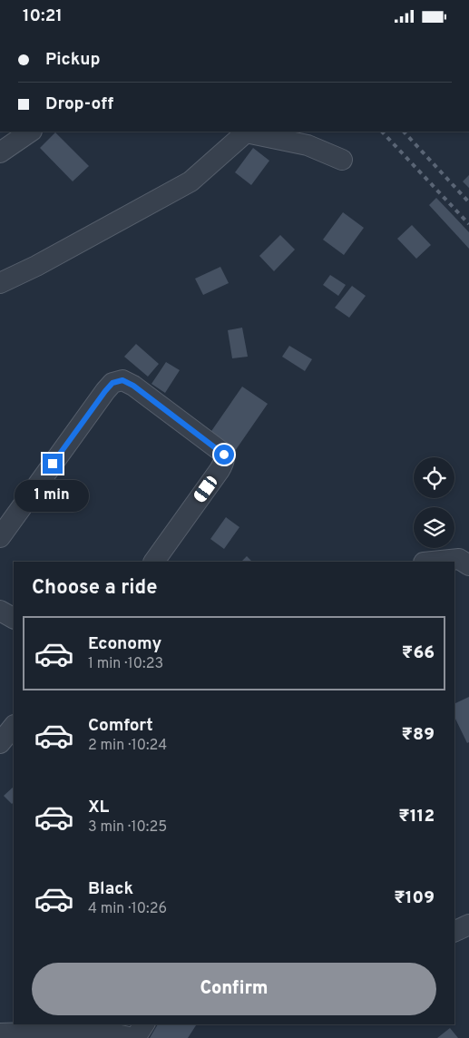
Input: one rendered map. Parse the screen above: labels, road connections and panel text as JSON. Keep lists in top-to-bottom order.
{
  "page": {
    "status": "10:21",
    "banner": ["Pickup", "Drop-off"],
    "bubble": "1 min",
    "heading": "Choose a ride",
    "list": [
      {
        "name": "Economy",
        "note": "1 min · 10:23",
        "value": "₹66"
      },
      {
        "name": "Comfort",
        "note": "2 min · 10:24",
        "value": "₹89"
      },
      {
        "name": "XL",
        "note": "3 min · 10:25",
        "value": "₹112"
      },
      {
        "name": "Black",
        "note": "4 min · 10:26",
        "value": "₹109"
      }
    ],
    "buttons": "Confirm"
  }
}
